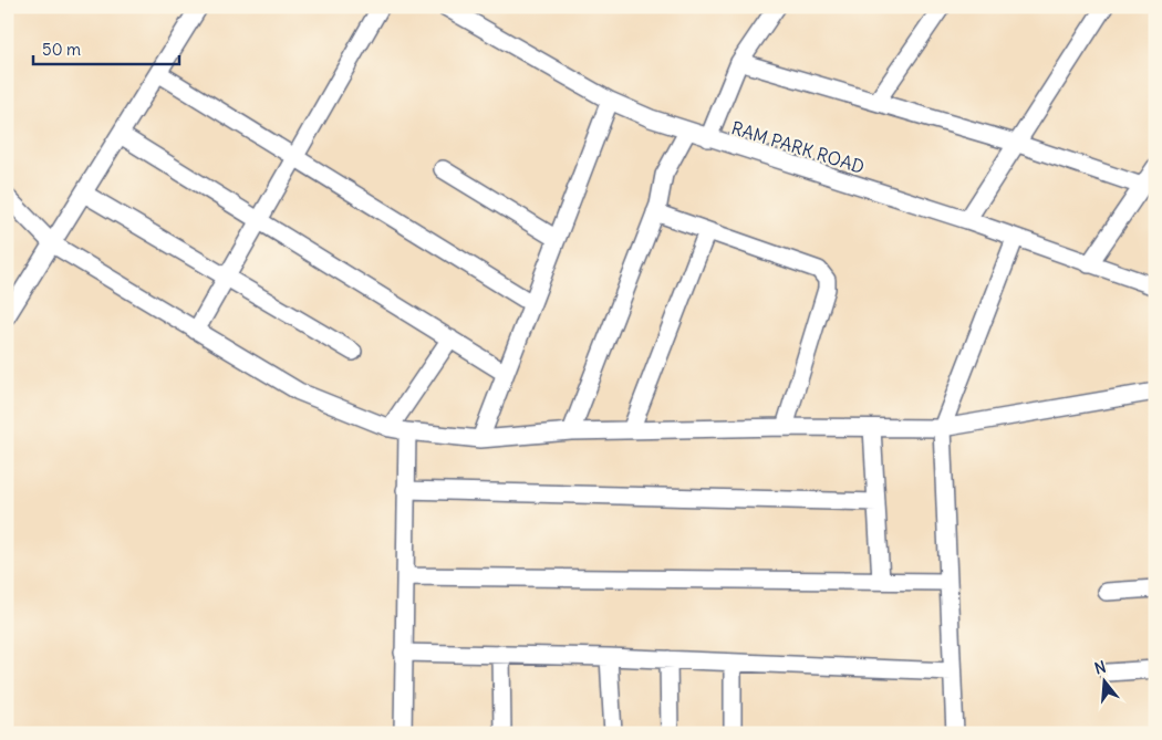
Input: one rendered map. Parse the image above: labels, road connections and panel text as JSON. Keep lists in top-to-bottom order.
{
  "streets": {
    "street": ["RAM PARK ROAD"]
  },
  "scale_bar": "50 m",
  "north": "top"
}
